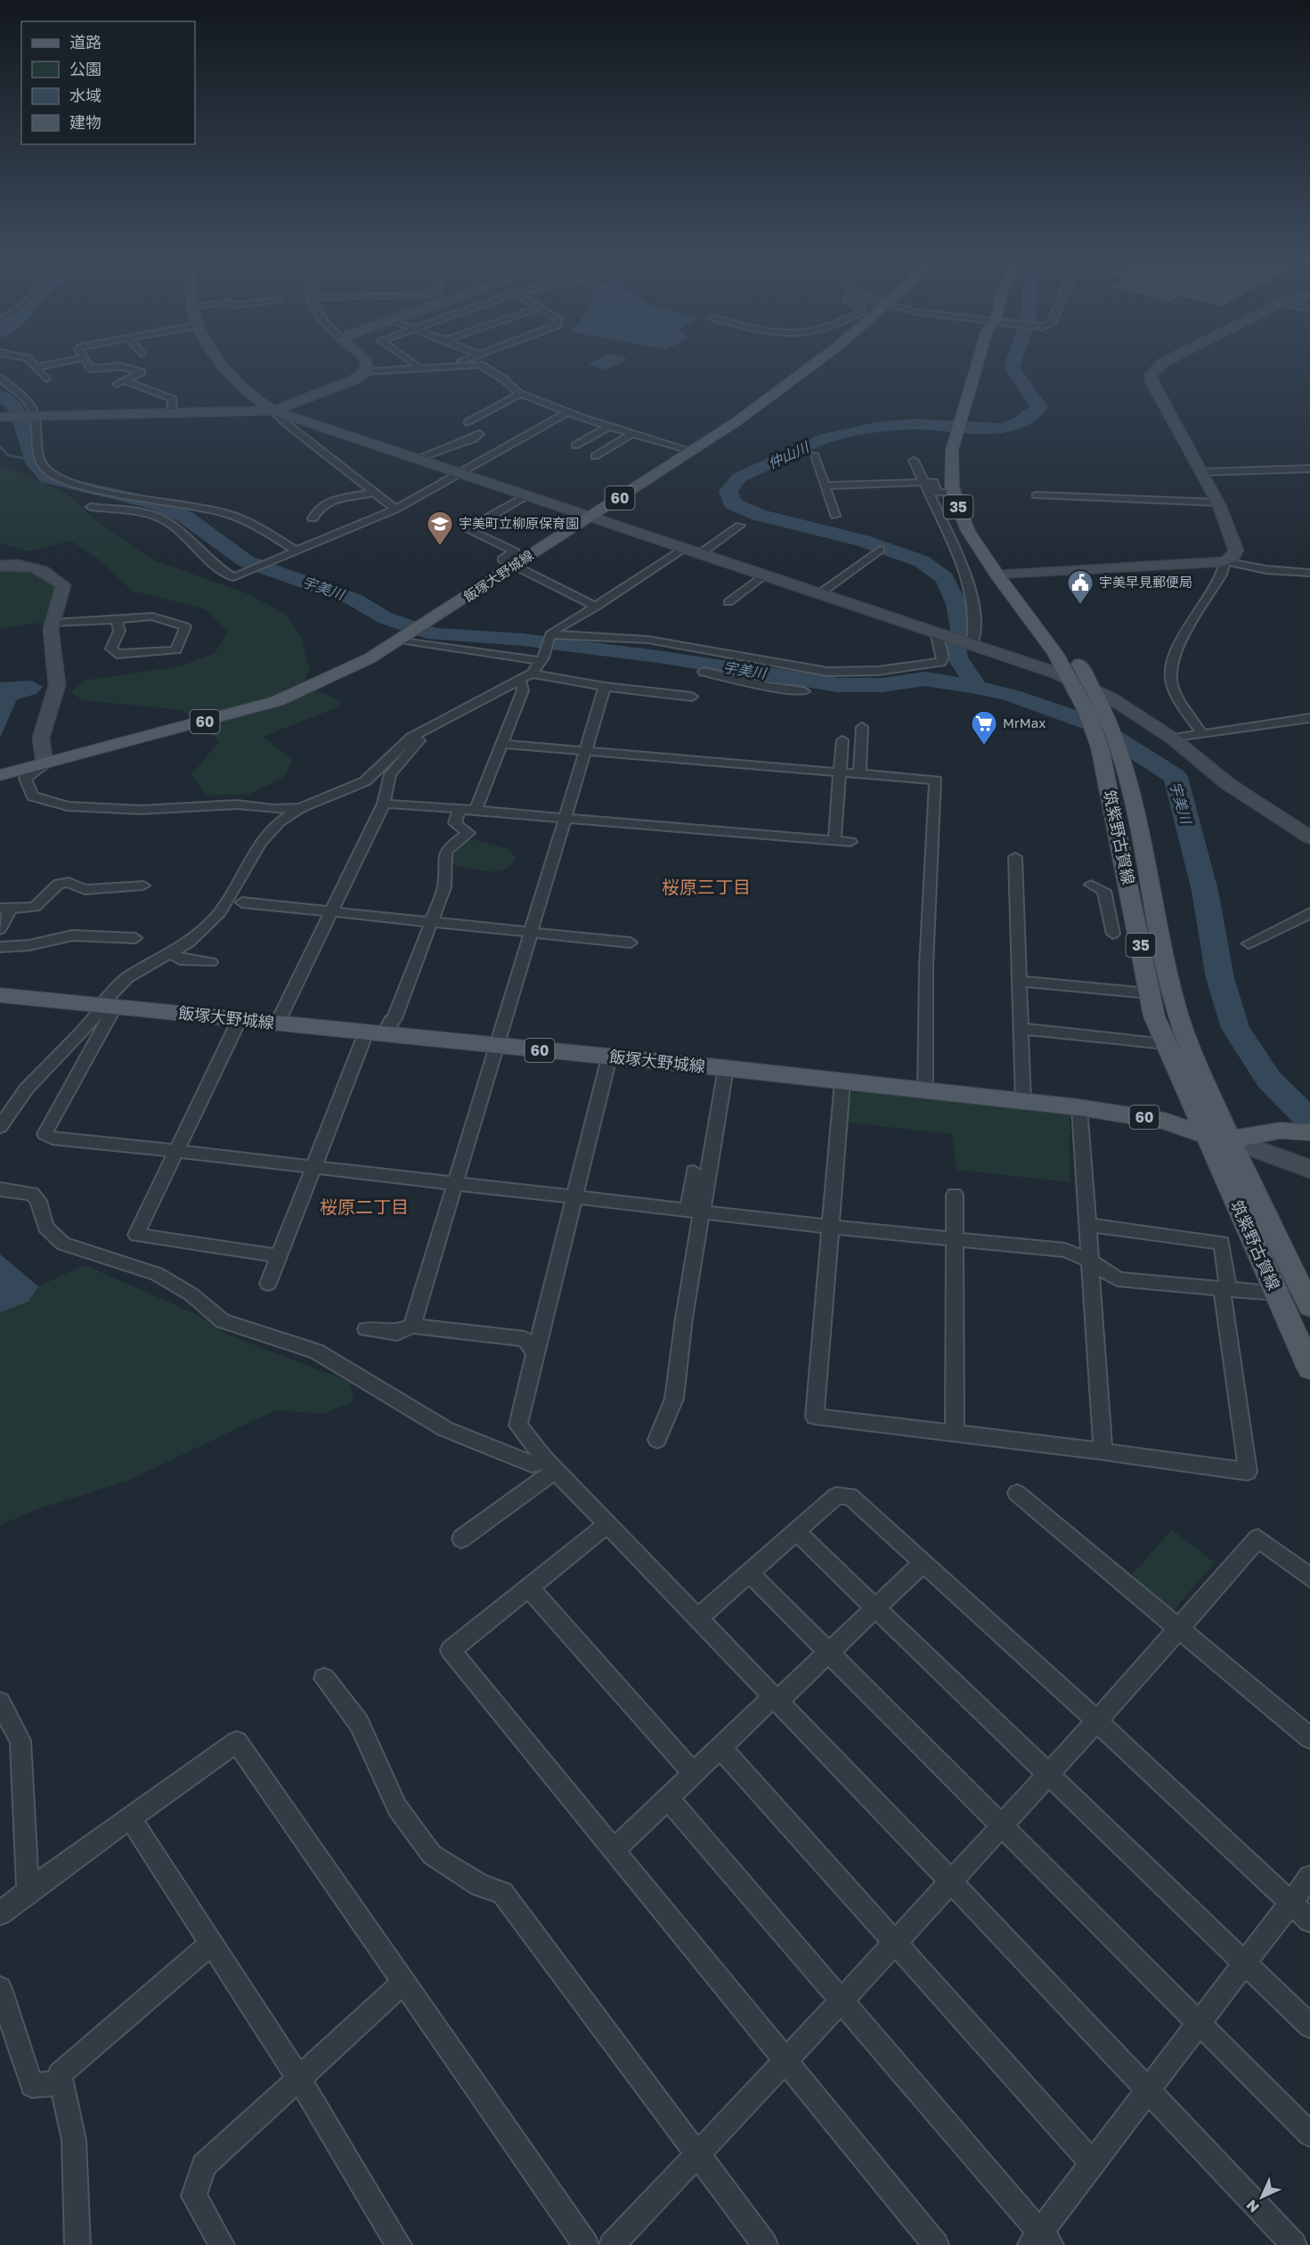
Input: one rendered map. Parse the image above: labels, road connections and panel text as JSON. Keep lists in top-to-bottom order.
{
  "streets": {
    "main road": [
      "60",
      "35",
      "飯塚大野城線",
      "筑紫野古賀線"
    ]
  },
  "crossings": [
    ["飯塚大野城線", "筑紫野古賀線"]
  ],
  "districts": ["桜原三丁目", "桜原二丁目"],
  "water": ["仲山川", "宇美川"],
  "places": {
    "school or university": ["宇美町立柳原保育園"],
    "public building": ["宇美早見郵便局"],
    "supermarket": ["MrMax"]
  },
  "legend": [
    "道路",
    "公園",
    "水域",
    "建物"
  ],
  "north": "bottom left"
}
